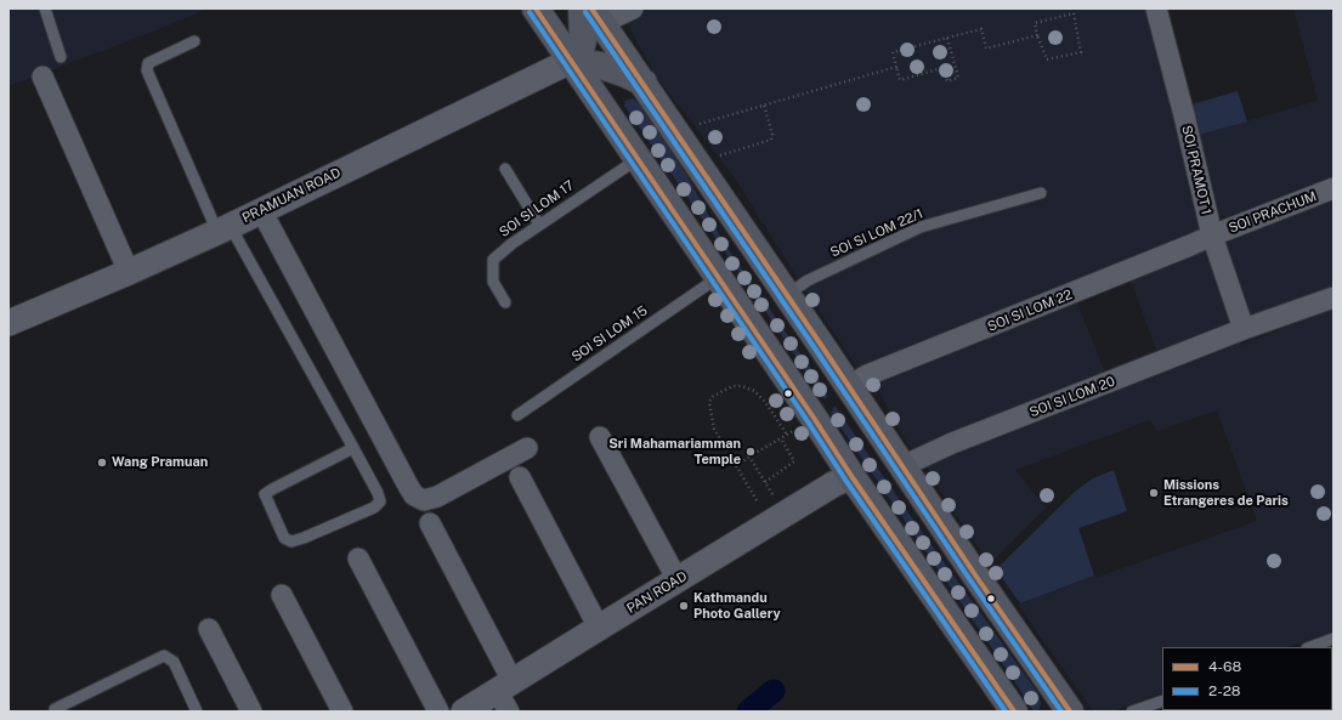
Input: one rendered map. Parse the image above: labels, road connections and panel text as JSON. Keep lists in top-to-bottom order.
{
  "streets": {
    "street": [
      "SOI PRAMOT 1",
      "PRAMUAN ROAD",
      "SOI PRACHUM",
      "SOI SI LOM 22",
      "SOI SI LOM 20",
      "PAN ROAD"
    ],
    "lane": ["SOI SI LOM 17", "SOI SI LOM 22/1", "SOI SI LOM 15"]
  },
  "crossings": [
    ["SOI PRAMOT 1", "SOI PRACHUM"],
    ["SOI PRAMOT 1", "SOI SI LOM 22"],
    ["SOI PRAMOT 1", "SOI SI LOM 20"],
    ["SOI PRACHUM", "SOI SI LOM 22"]
  ],
  "places": [
    "Sri Mahamariamman Temple",
    "Wang Pramuan",
    "Missions Etrangeres de Paris",
    "Kathmandu Photo Gallery"
  ],
  "lines": ["transit line 4-68", "transit line 2-28"],
  "legend": ["4-68", "2-28"]
}
